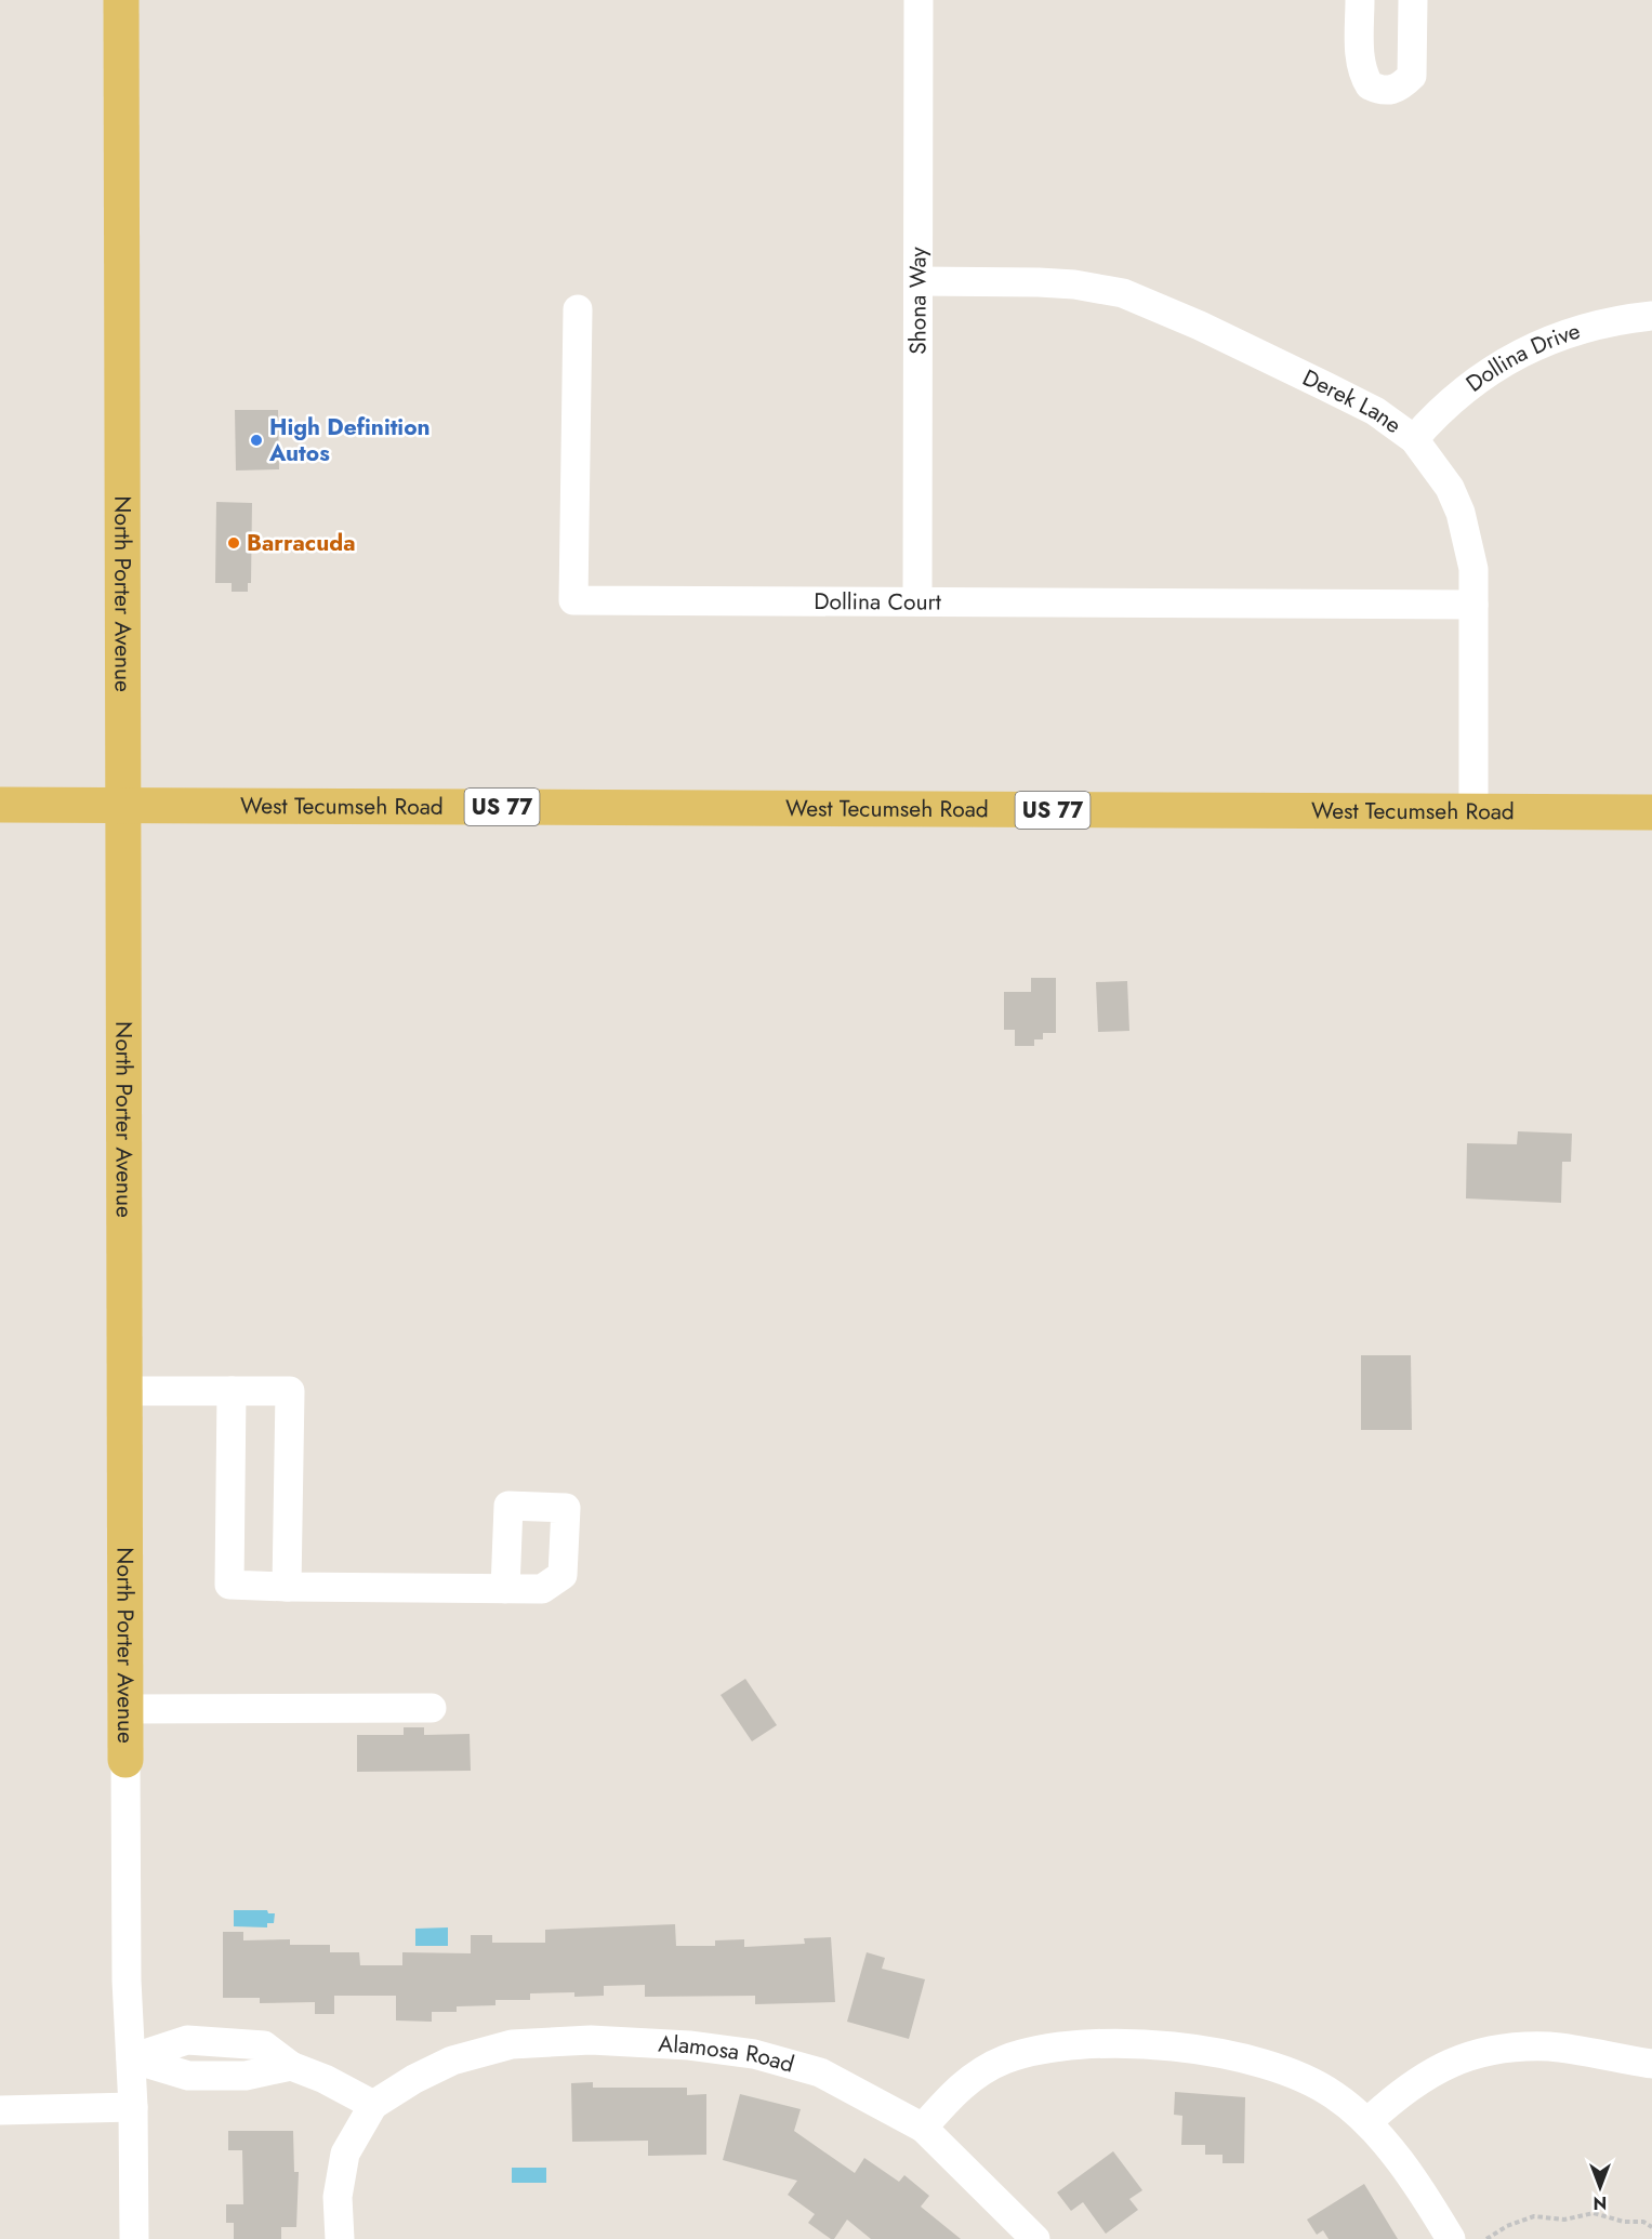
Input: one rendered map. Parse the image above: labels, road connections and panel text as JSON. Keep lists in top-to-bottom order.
{
  "streets": {
    "main road": ["North Porter Avenue", "West Tecumseh Road", "US 77"],
    "street": [
      "Shona Way",
      "Dollina Drive",
      "Derek Lane",
      "Dollina Court",
      "Alamosa Road"
    ]
  },
  "crossings": [
    ["Shona Way", "Derek Lane"],
    ["Shona Way", "Dollina Court"],
    ["Dollina Drive", "Derek Lane"],
    ["Derek Lane", "Dollina Court"],
    ["Derek Lane", "West Tecumseh Road"],
    ["North Porter Avenue", "West Tecumseh Road"],
    ["North Porter Avenue", "US 77"],
    ["West Tecumseh Road", "US 77"]
  ],
  "places": ["High Definition Autos", "Barracuda"],
  "north": "bottom"
}
